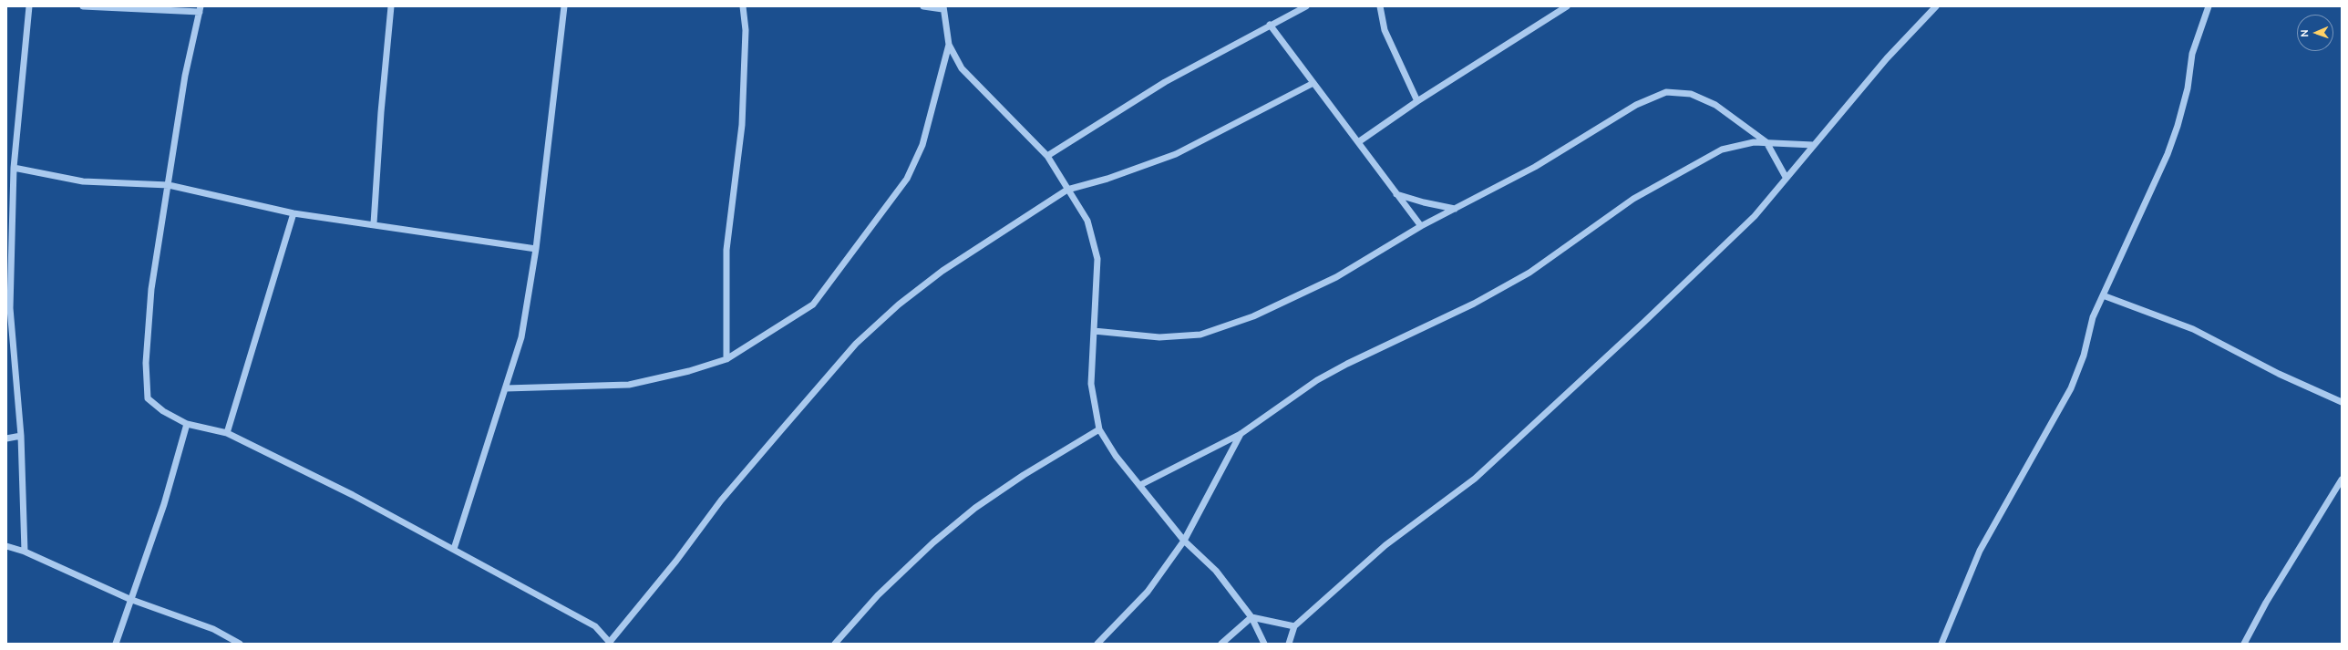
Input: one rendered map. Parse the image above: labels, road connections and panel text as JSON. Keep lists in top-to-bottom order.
{
  "north": "left"
}
